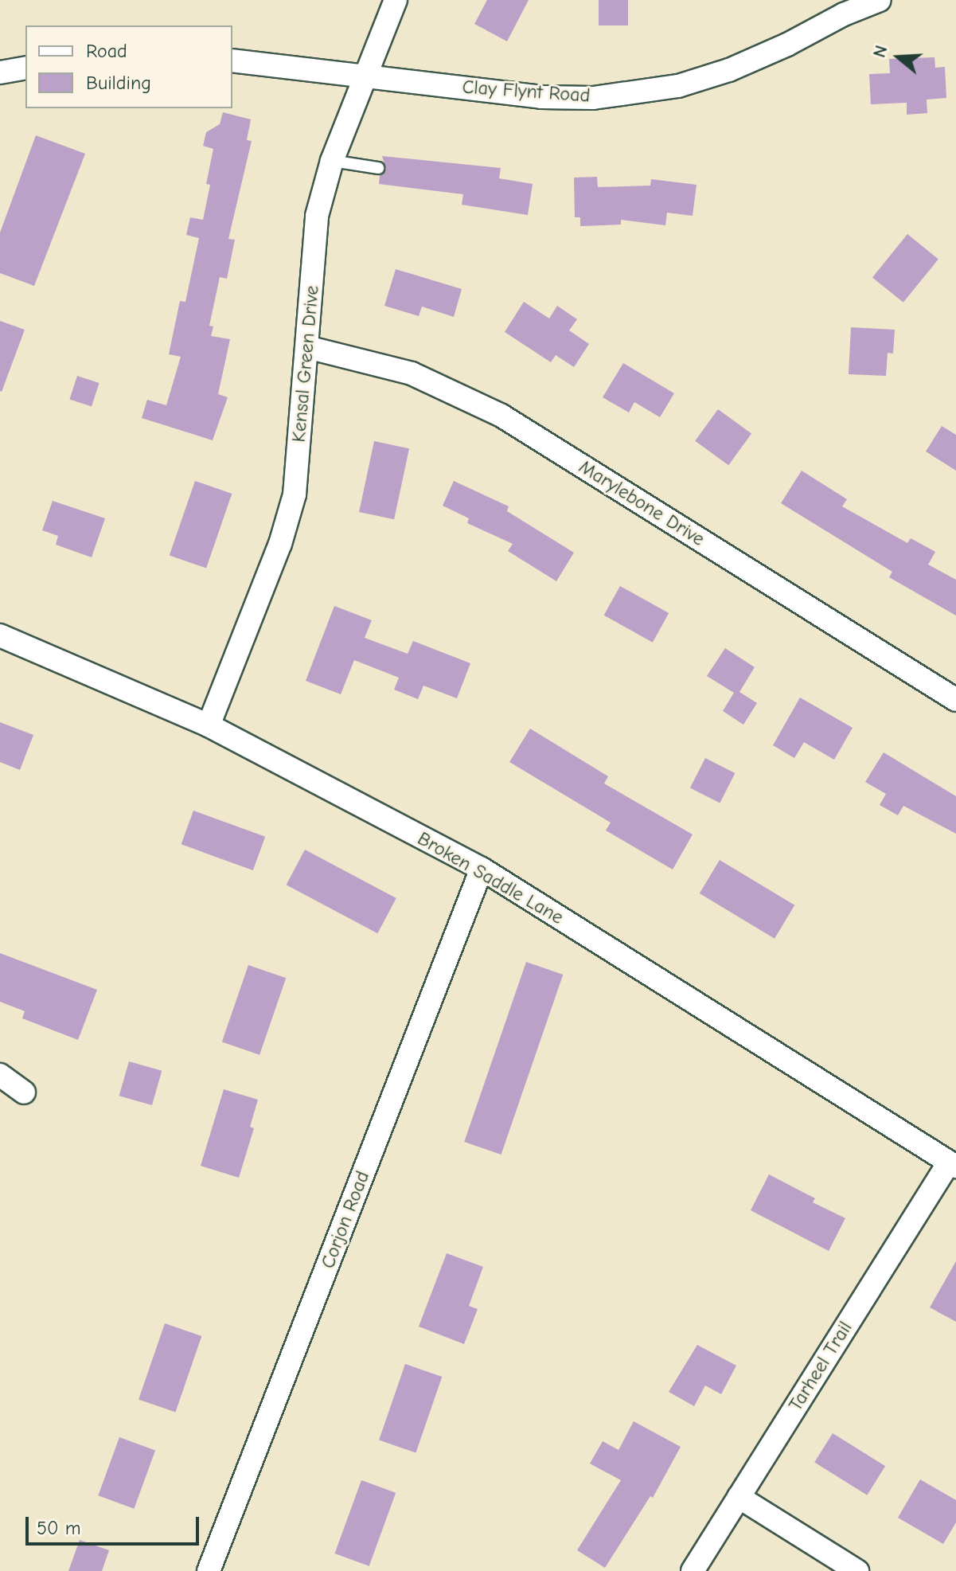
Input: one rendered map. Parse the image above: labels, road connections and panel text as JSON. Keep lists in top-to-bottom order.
{
  "streets": {
    "street": [
      "Clay Flynt Road",
      "Kensal Green Drive",
      "Marylebone Drive",
      "Broken Saddle Lane",
      "Corjon Road",
      "Tarheel Trail"
    ]
  },
  "crossings": [
    ["Clay Flynt Road", "Kensal Green Drive"],
    ["Kensal Green Drive", "Marylebone Drive"],
    ["Kensal Green Drive", "Broken Saddle Lane"],
    ["Broken Saddle Lane", "Corjon Road"],
    ["Broken Saddle Lane", "Tarheel Trail"]
  ],
  "legend": ["Road", "Building"],
  "scale_bar": "50 m",
  "north": "left"
}
